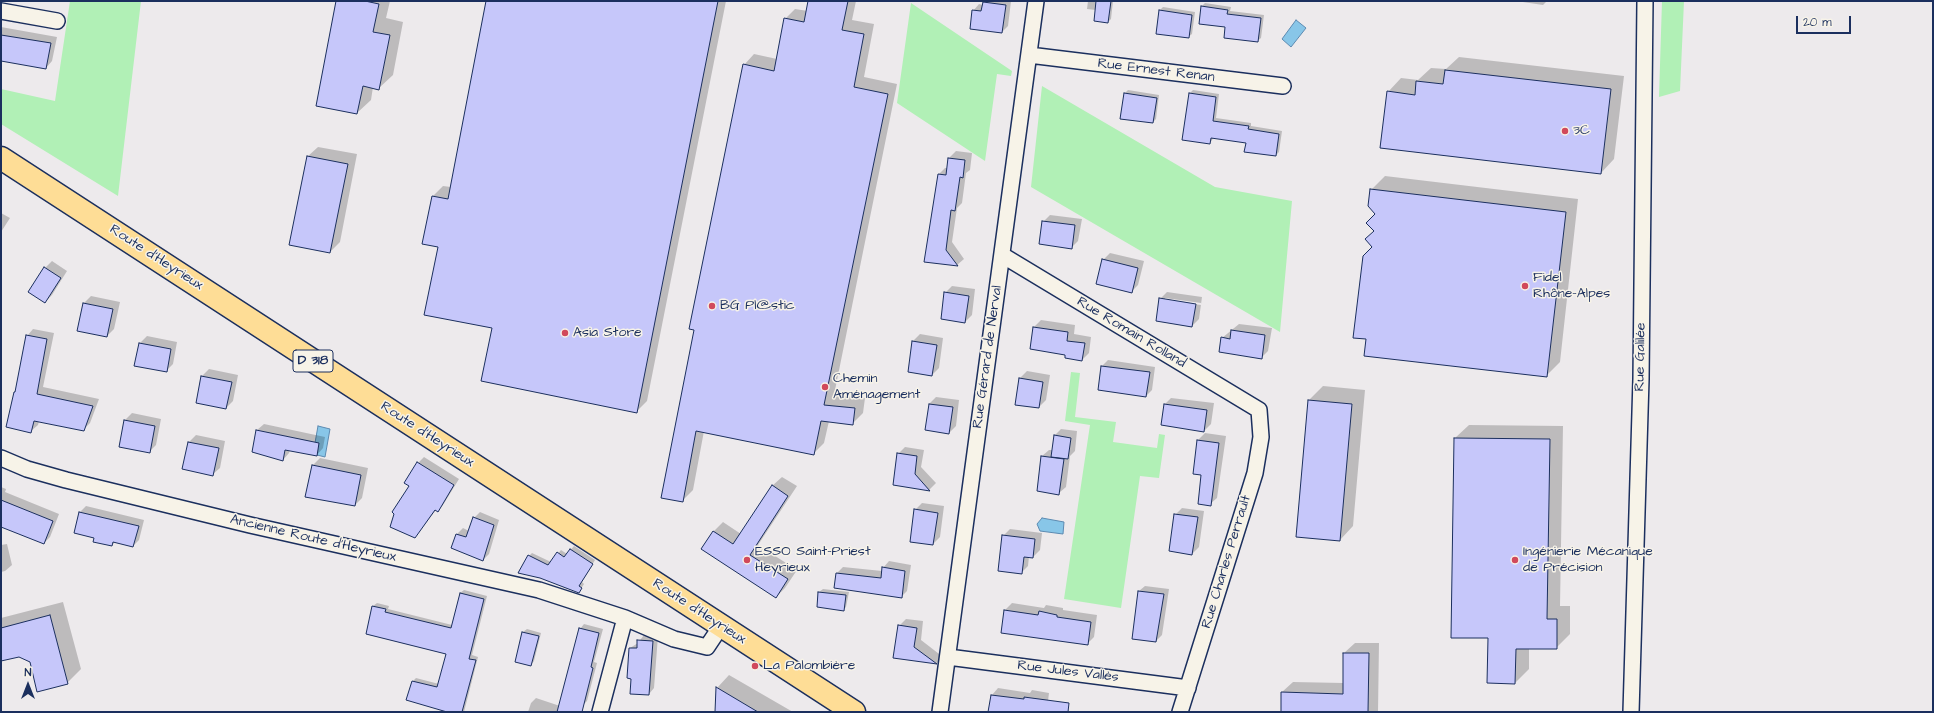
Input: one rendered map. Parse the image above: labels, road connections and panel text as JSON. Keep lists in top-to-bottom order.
{
  "streets": {
    "main road": ["Route d'Heyrieux", "D 318"],
    "street": [
      "Rue Ernest Renan",
      "Rue Romain Rolland",
      "Rue Gérard de Nerval",
      "Rue Galilée",
      "Ancienne Route d'Heyrieux",
      "Rue Charles Perrault",
      "Rue Jules Vallès"
    ]
  },
  "crossings": [
    ["Rue Ernest Renan", "Rue Gérard de Nerval"],
    ["Route d'Heyrieux", "Ancienne Route d'Heyrieux"],
    ["Rue Romain Rolland", "Rue Gérard de Nerval"],
    ["Rue Romain Rolland", "Rue Charles Perrault"],
    ["Rue Gérard de Nerval", "Rue Jules Vallès"],
    ["Rue Charles Perrault", "Rue Jules Vallès"]
  ],
  "places": [
    "3C",
    "Fidel Rhône-Alpes",
    "BG Pl@stic",
    "Asia Store",
    "Chemin Aménagement",
    "ESSO Saint-Priest Heyrieux",
    "Ingénierie Mécanique de Précision",
    "La Palombière"
  ],
  "scale_bar": "20 m",
  "north": "top"
}
